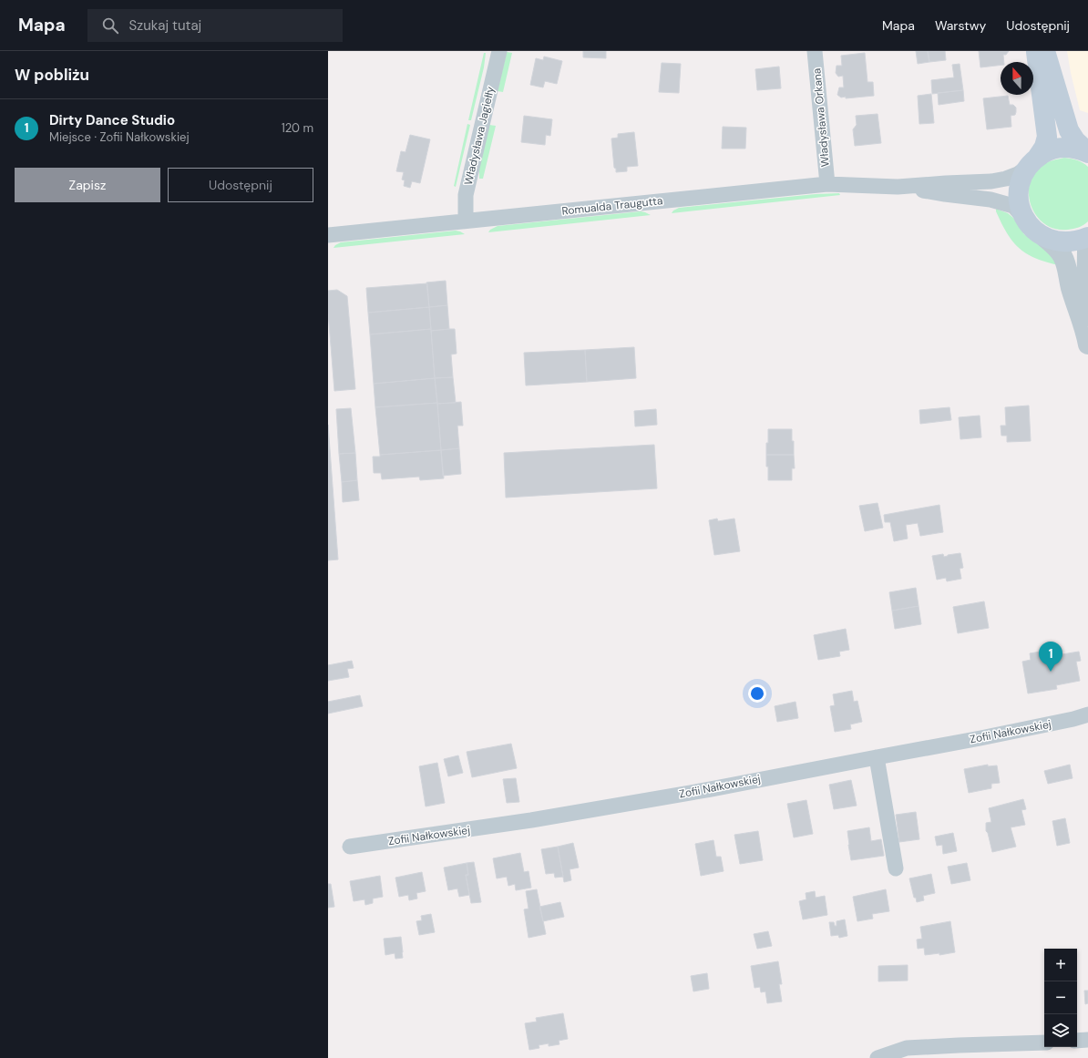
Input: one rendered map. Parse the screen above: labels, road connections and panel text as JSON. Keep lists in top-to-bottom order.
{
  "streets": {
    "street": [
      "Władysława Orkana",
      "Władysława Jagiełły",
      "Romualda Traugutta",
      "Zofii Nałkowskiej"
    ]
  },
  "crossings": [
    ["Władysława Orkana", "Romualda Traugutta"],
    ["Władysława Jagiełły", "Romualda Traugutta"]
  ],
  "north": "top",
  "page": {
    "header": "Mapa",
    "search": "Szukaj tutaj",
    "nav": ["Mapa", "Warstwy", "Udostępnij"],
    "heading": "W pobliżu",
    "list": [
      {
        "mark": "1",
        "name": "Dirty Dance Studio",
        "note": "Miejsce · Zofii Nałkowskiej",
        "value": "120 m"
      }
    ],
    "buttons": ["Zapisz", "Udostępnij"],
    "pins": "1",
    "map_buttons": ["+", "−"]
  }
}
